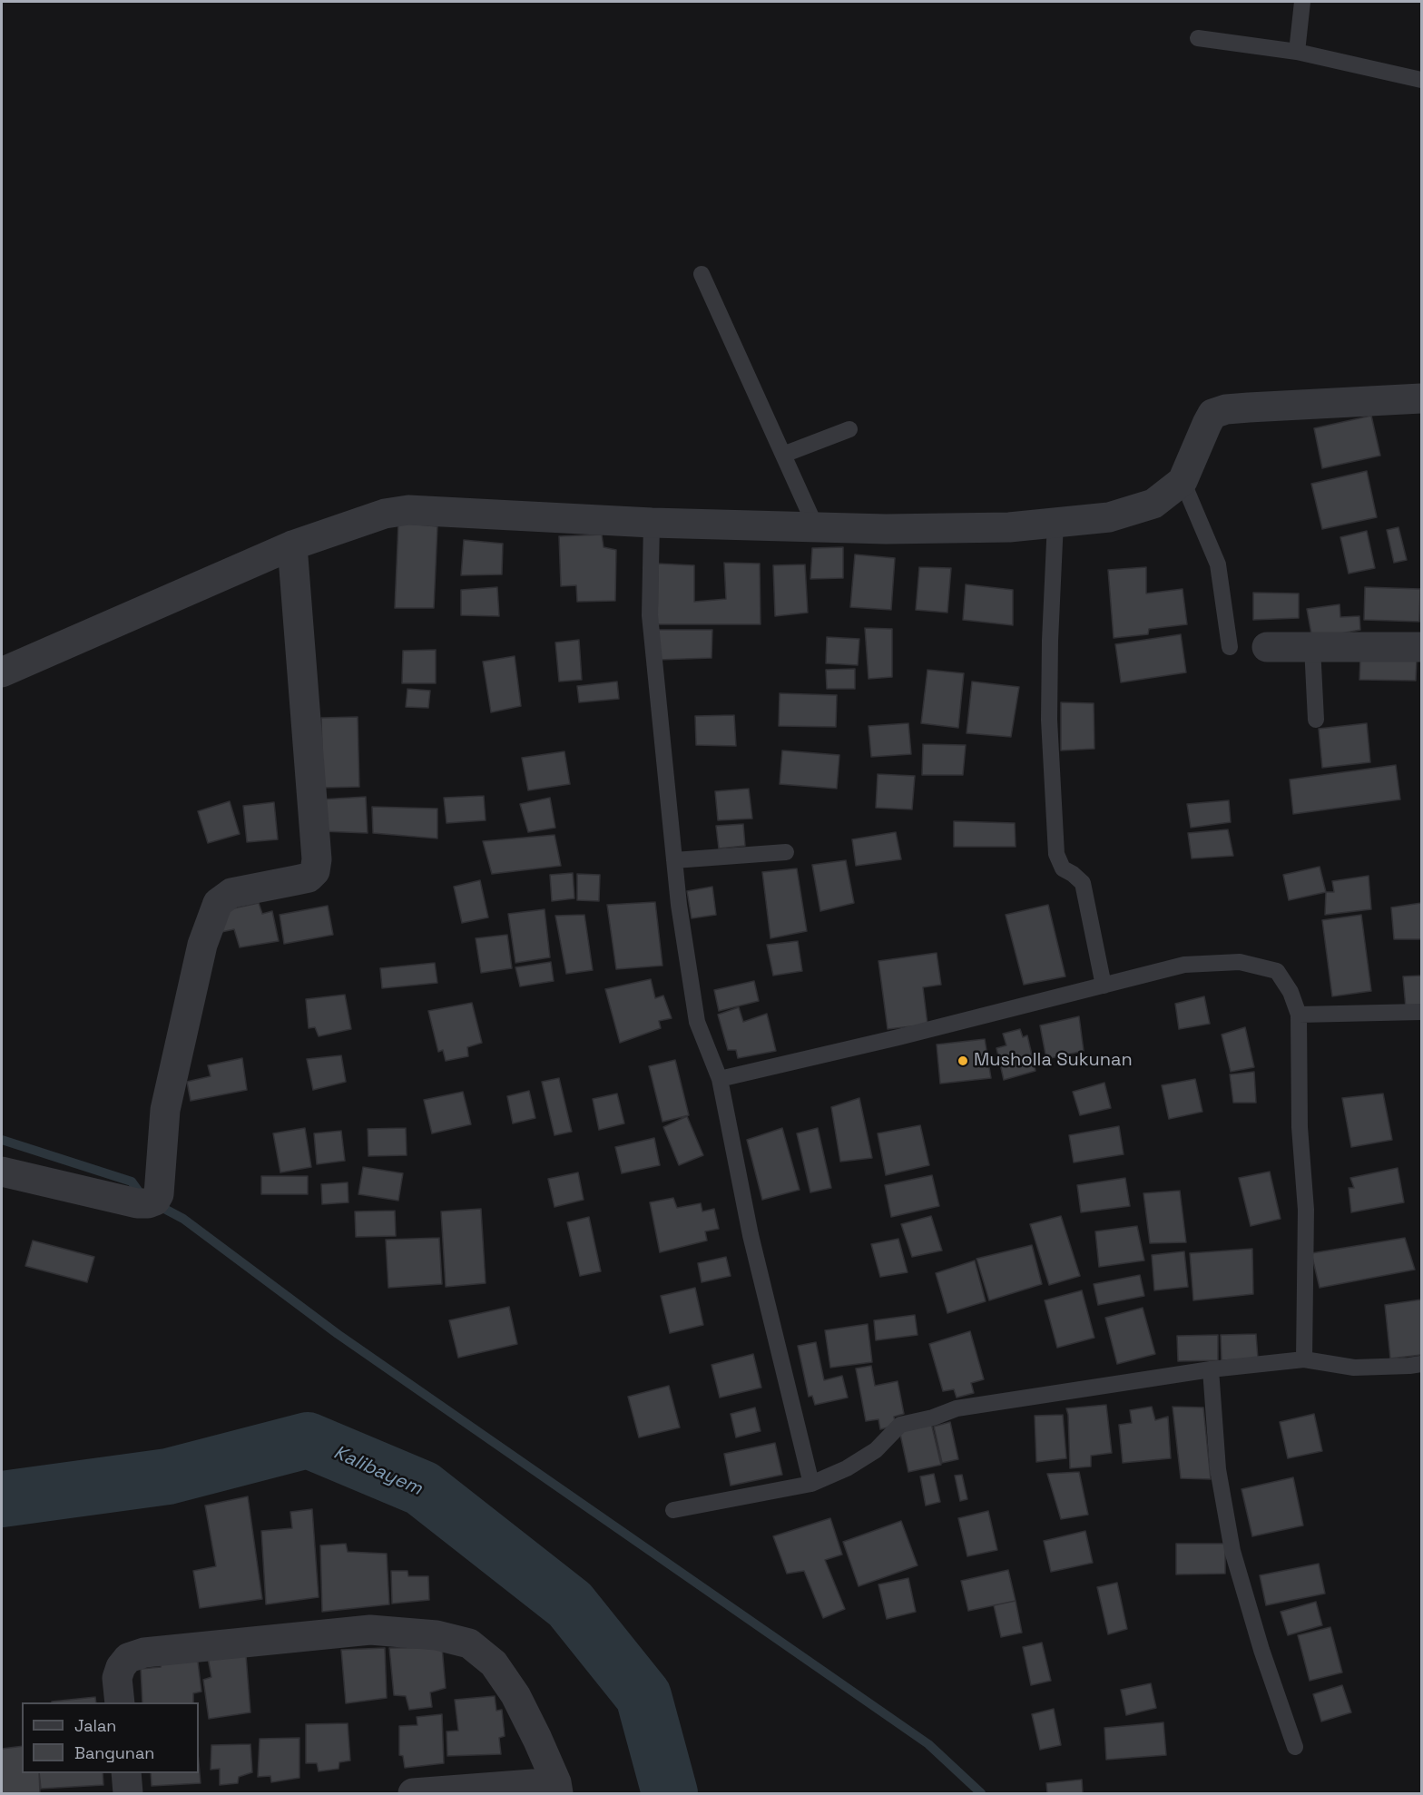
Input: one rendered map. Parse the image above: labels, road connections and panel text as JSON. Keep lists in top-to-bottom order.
{
  "water": ["Kalibayem"],
  "places": ["Musholla Sukunan"],
  "legend": ["Jalan", "Bangunan"]
}
